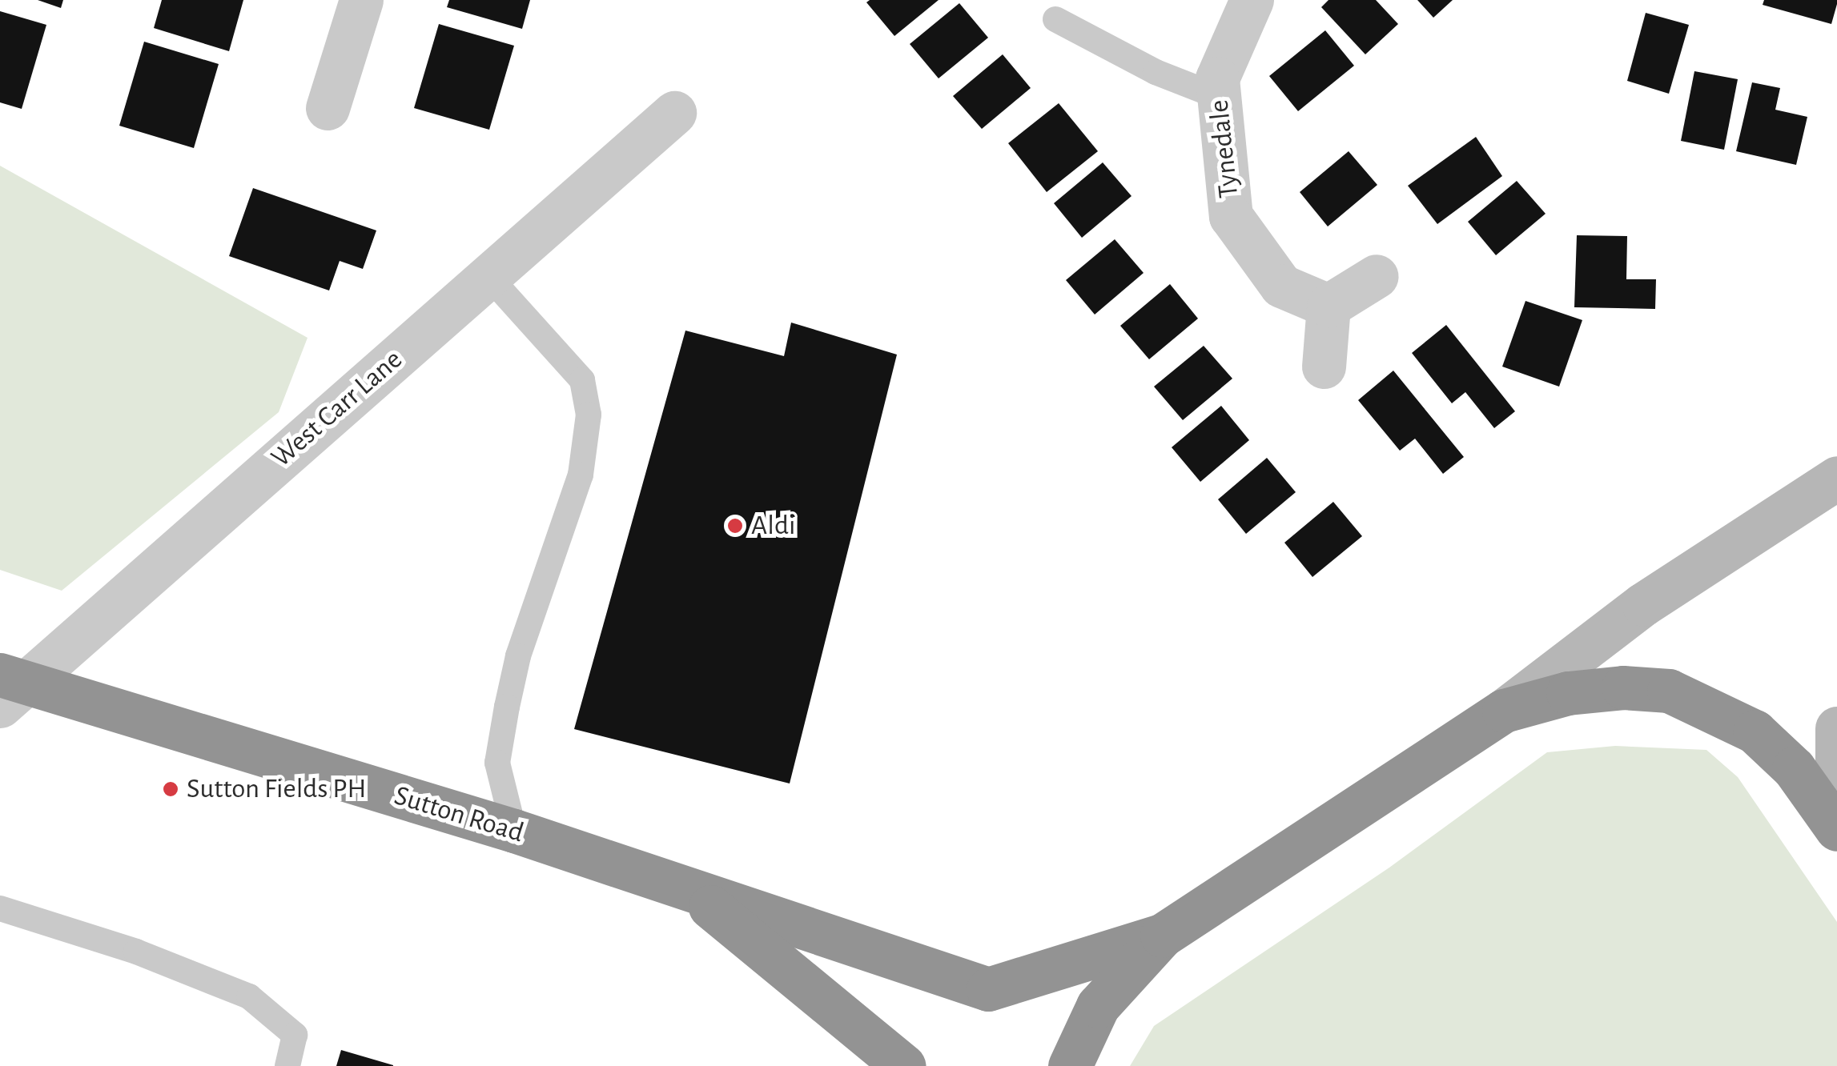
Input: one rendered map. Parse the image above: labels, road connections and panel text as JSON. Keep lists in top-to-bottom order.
{
  "streets": {
    "highway": ["Sutton Road"],
    "street": ["Tynedale", "West Carr Lane"]
  },
  "crossings": [
    ["West Carr Lane", "Sutton Road"]
  ],
  "places": ["Aldi", "Sutton Fields PH"]
}
